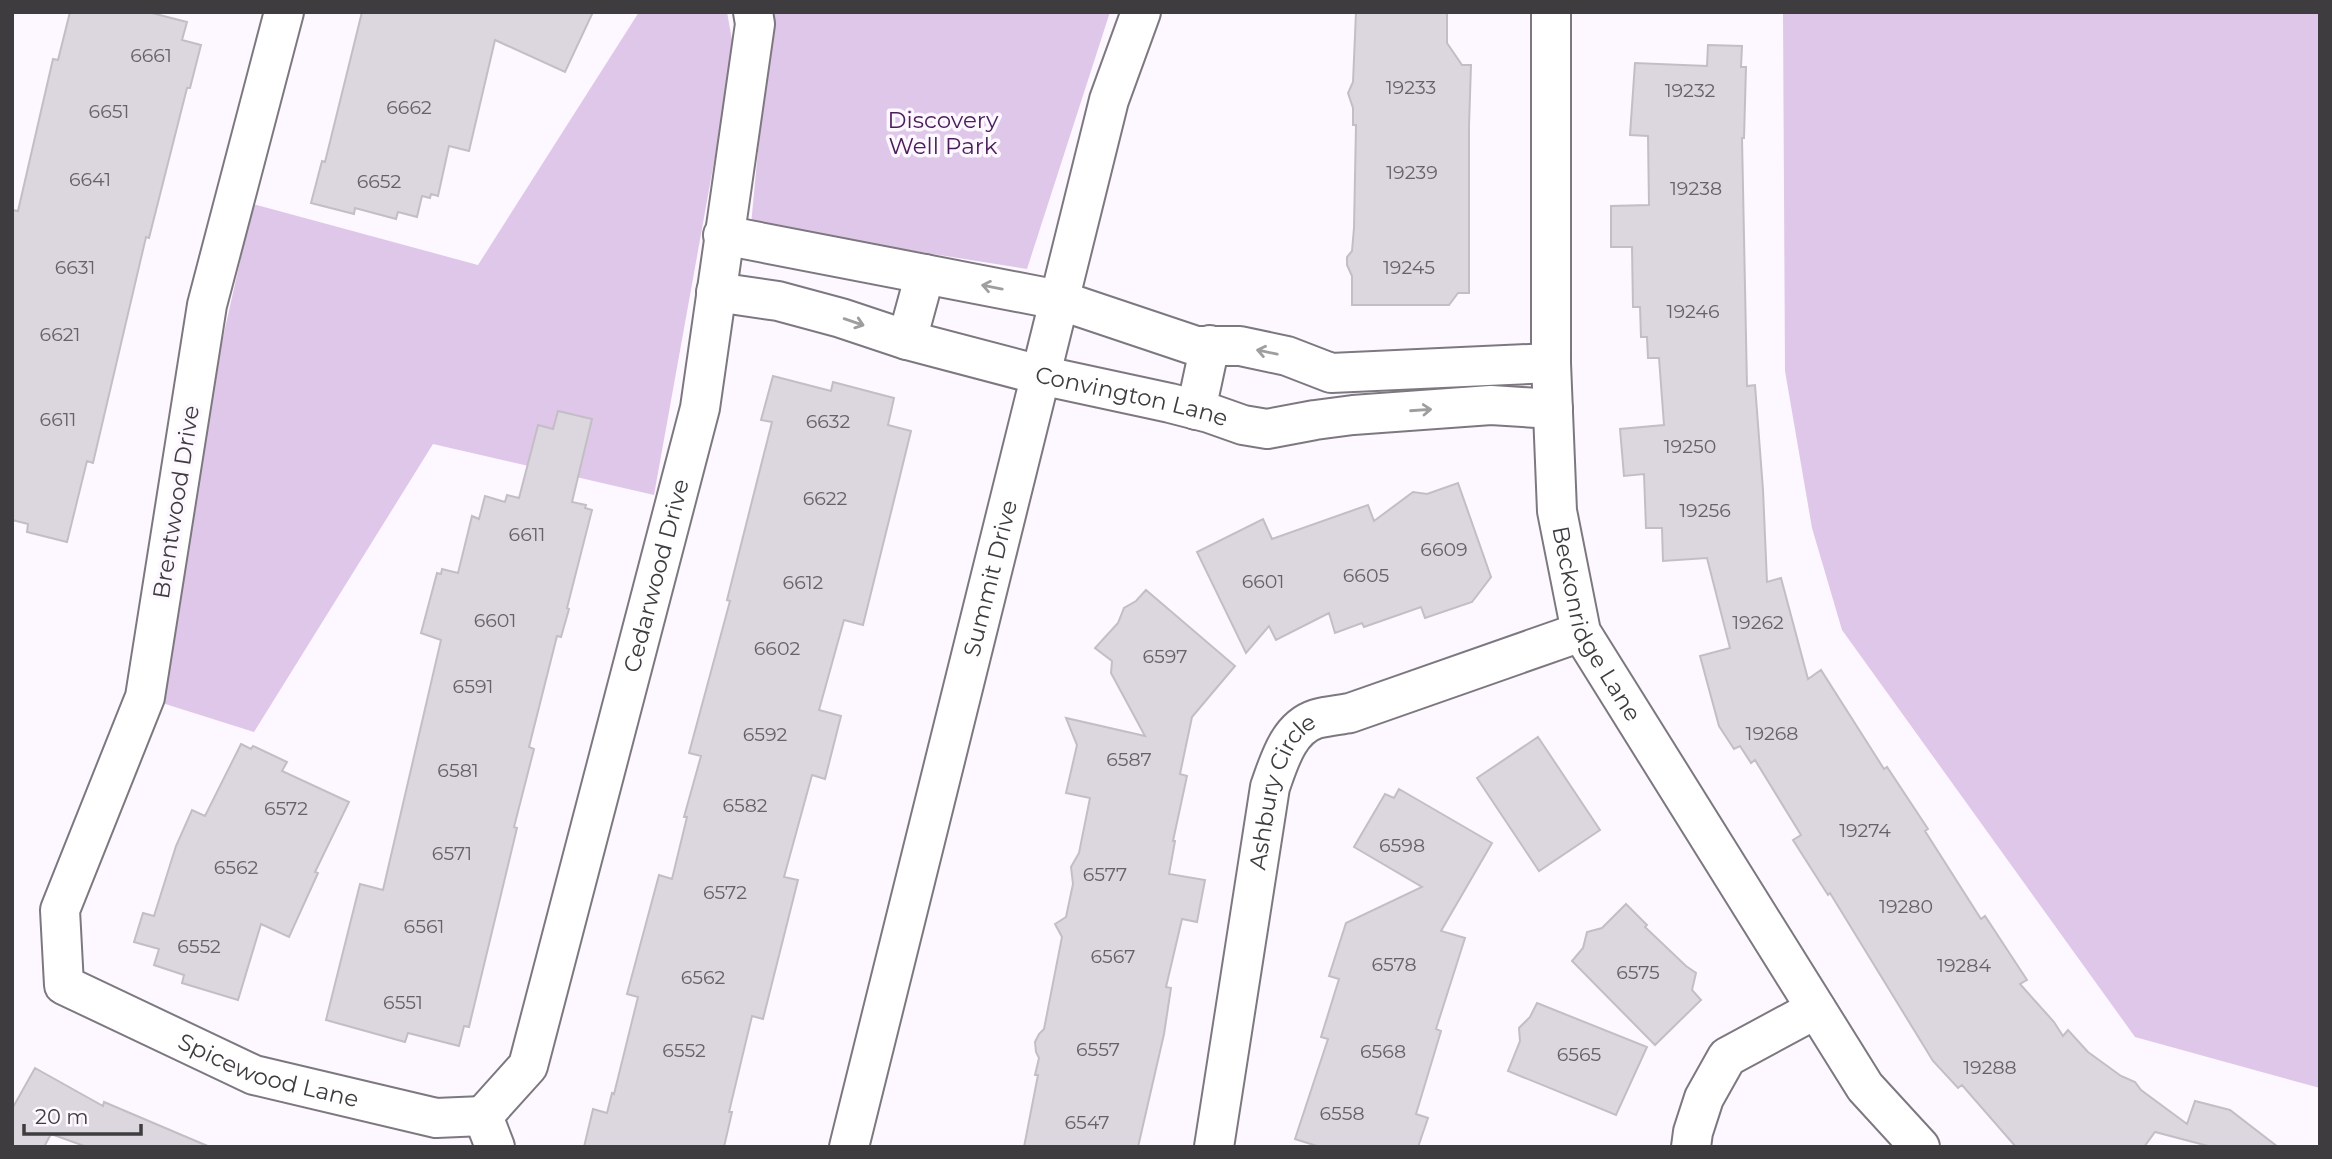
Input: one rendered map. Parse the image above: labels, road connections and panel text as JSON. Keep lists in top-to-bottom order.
{
  "streets": {
    "street": [
      "Convington Lane",
      "Brentwood Drive",
      "Cedarwood Drive",
      "Summit Drive",
      "Beckonridge Lane",
      "Ashbury Circle",
      "Spicewood Lane"
    ]
  },
  "crossings": [
    ["Convington Lane", "Cedarwood Drive"],
    ["Convington Lane", "Summit Drive"],
    ["Convington Lane", "Beckonridge Lane"],
    ["Brentwood Drive", "Spicewood Lane"],
    ["Cedarwood Drive", "Spicewood Lane"],
    ["Beckonridge Lane", "Ashbury Circle"]
  ],
  "parks": ["Discovery Well Park"],
  "house_numbers": [
    "6661",
    "19233",
    "19232",
    "6662",
    "6651",
    "19239",
    "6641",
    "6652",
    "19238",
    "6631",
    "19245",
    "19246",
    "6621",
    "6611",
    "6632",
    "19250",
    "6622",
    "19256",
    "6611",
    "6609",
    "6605",
    "6601",
    "6612",
    "6601",
    "19262",
    "6602",
    "6597",
    "6591",
    "19268",
    "6592",
    "6587",
    "6581",
    "6582",
    "6572",
    "19274",
    "6598",
    "6571",
    "6562",
    "6577",
    "6572",
    "19280",
    "6561",
    "6552",
    "6567",
    "6578",
    "19284",
    "6575",
    "6562",
    "6551",
    "6557",
    "6552",
    "6568",
    "6565",
    "19288",
    "6558",
    "6547"
  ],
  "scale_bar": "20 m"
}
